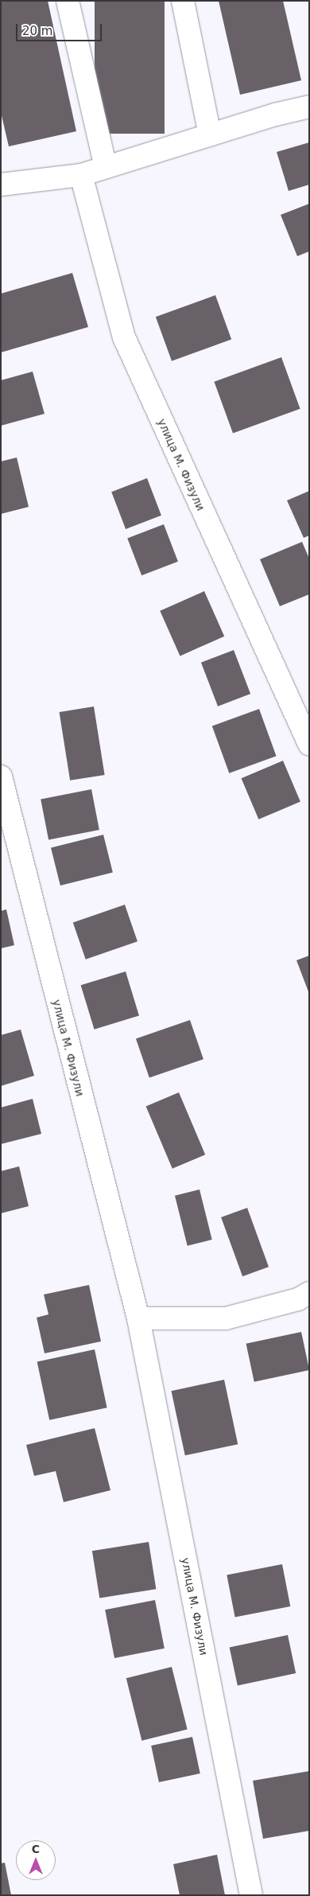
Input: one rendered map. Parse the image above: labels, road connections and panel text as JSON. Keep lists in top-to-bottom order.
{
  "streets": {
    "street": ["улица М. Физули"]
  },
  "scale_bar": "20 m",
  "north": "top"
}
